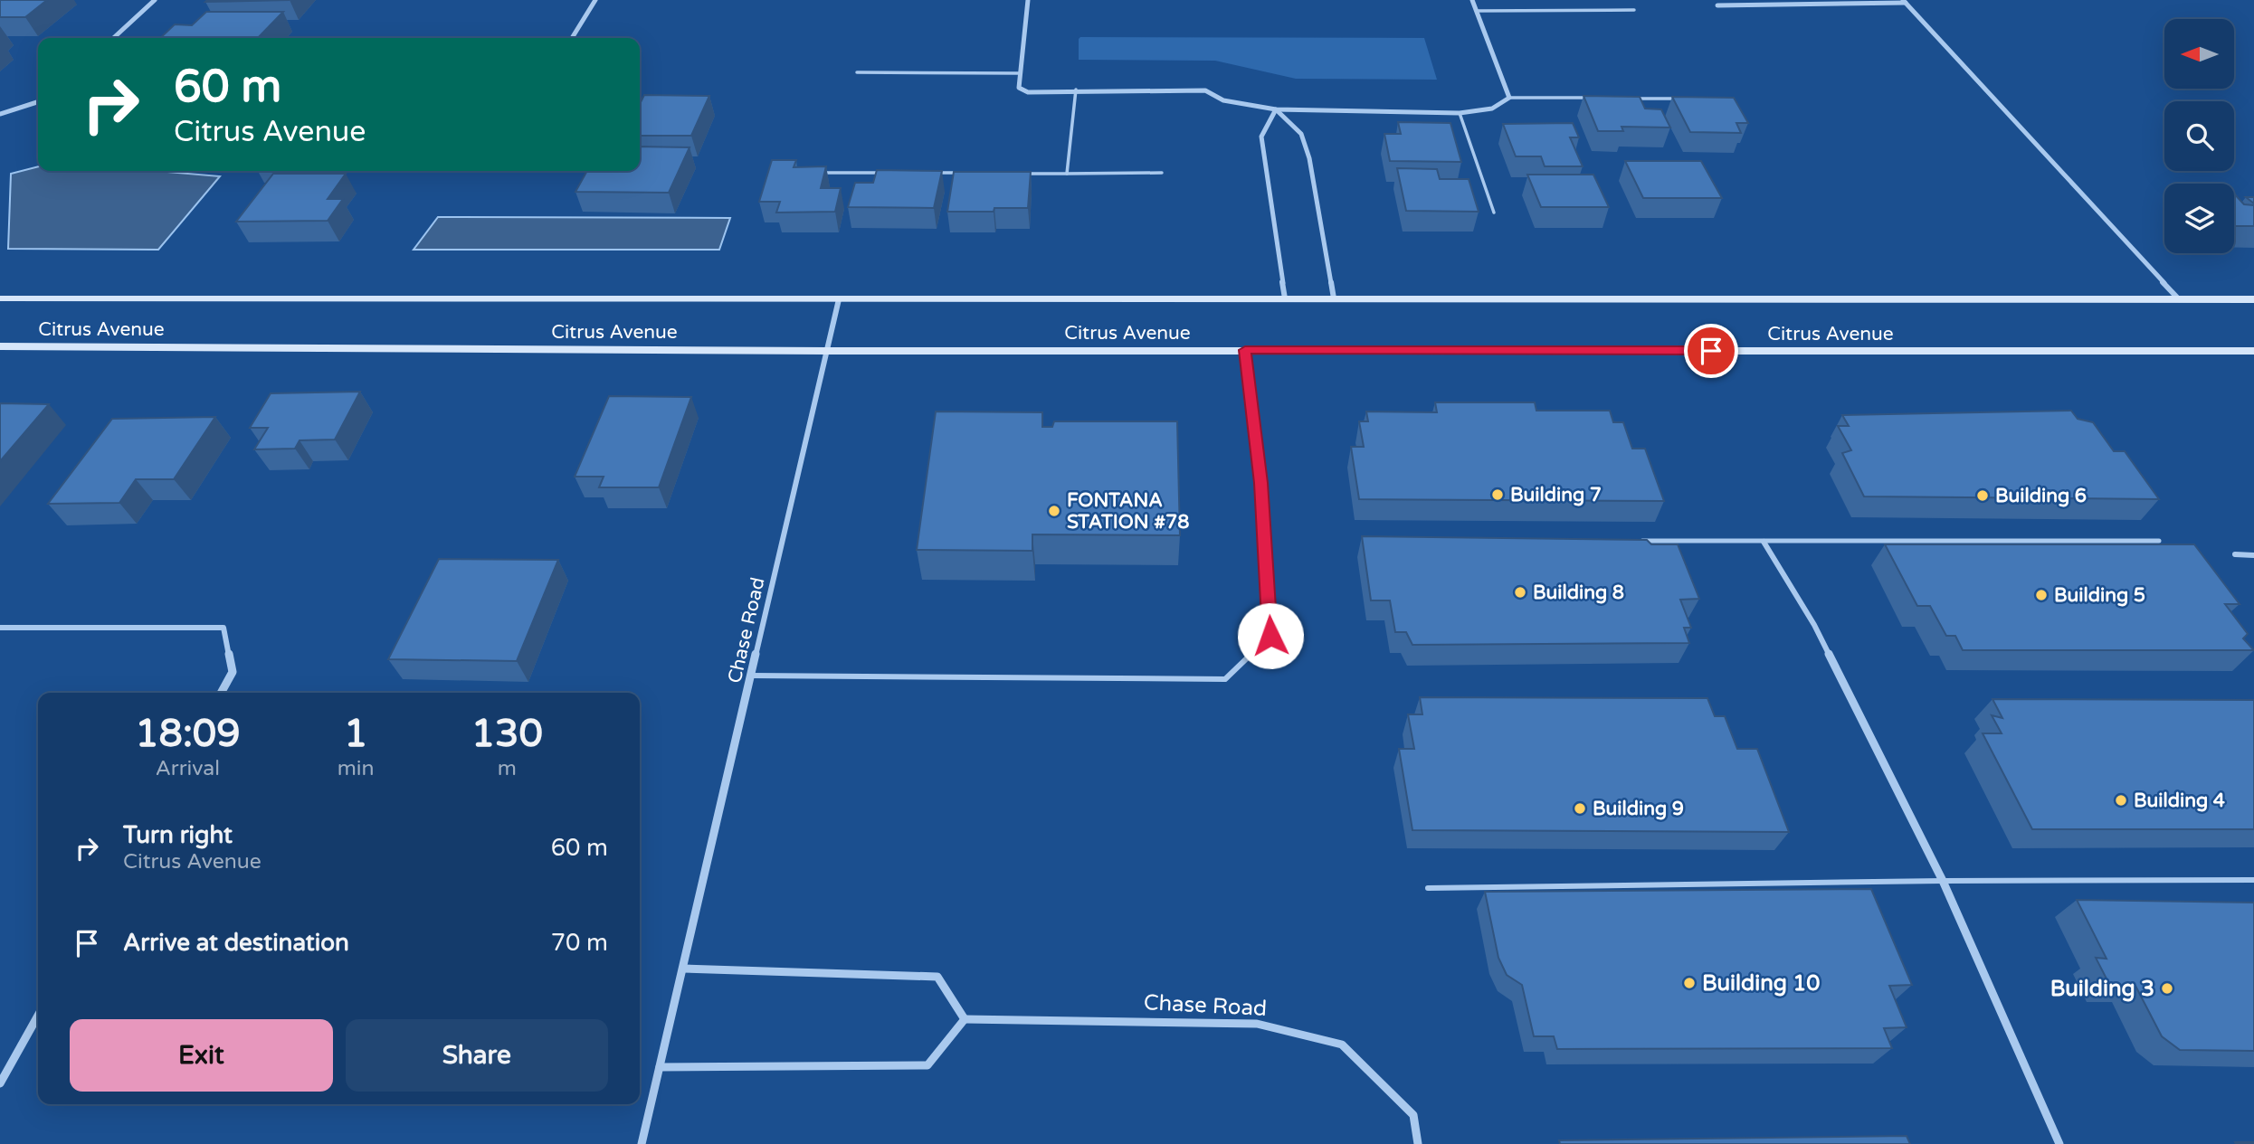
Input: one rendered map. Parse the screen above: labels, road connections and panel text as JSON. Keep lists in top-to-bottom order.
{
  "streets": {
    "main road": ["Citrus Avenue"],
    "street": ["Chase Road"]
  },
  "crossings": [
    ["Citrus Avenue", "Chase Road"]
  ],
  "places": [
    "Building 7",
    "Building 6",
    "FONTANA STATION #78",
    "Building 8",
    "Building 5",
    "Building 4",
    "Building 9",
    "Building 10",
    "Building 3"
  ],
  "north": "left",
  "page": {
    "turn": ["60 m", "Citrus Avenue"],
    "eta": [
      "18:09",
      "Arrival",
      "1",
      "min",
      "130",
      "m"
    ],
    "list": [
      {
        "name": "Turn right",
        "note": "Citrus Avenue",
        "value": "60 m"
      },
      {
        "name": "Arrive at destination",
        "value": "70 m"
      }
    ],
    "buttons": ["Exit", "Share"]
  }
}
